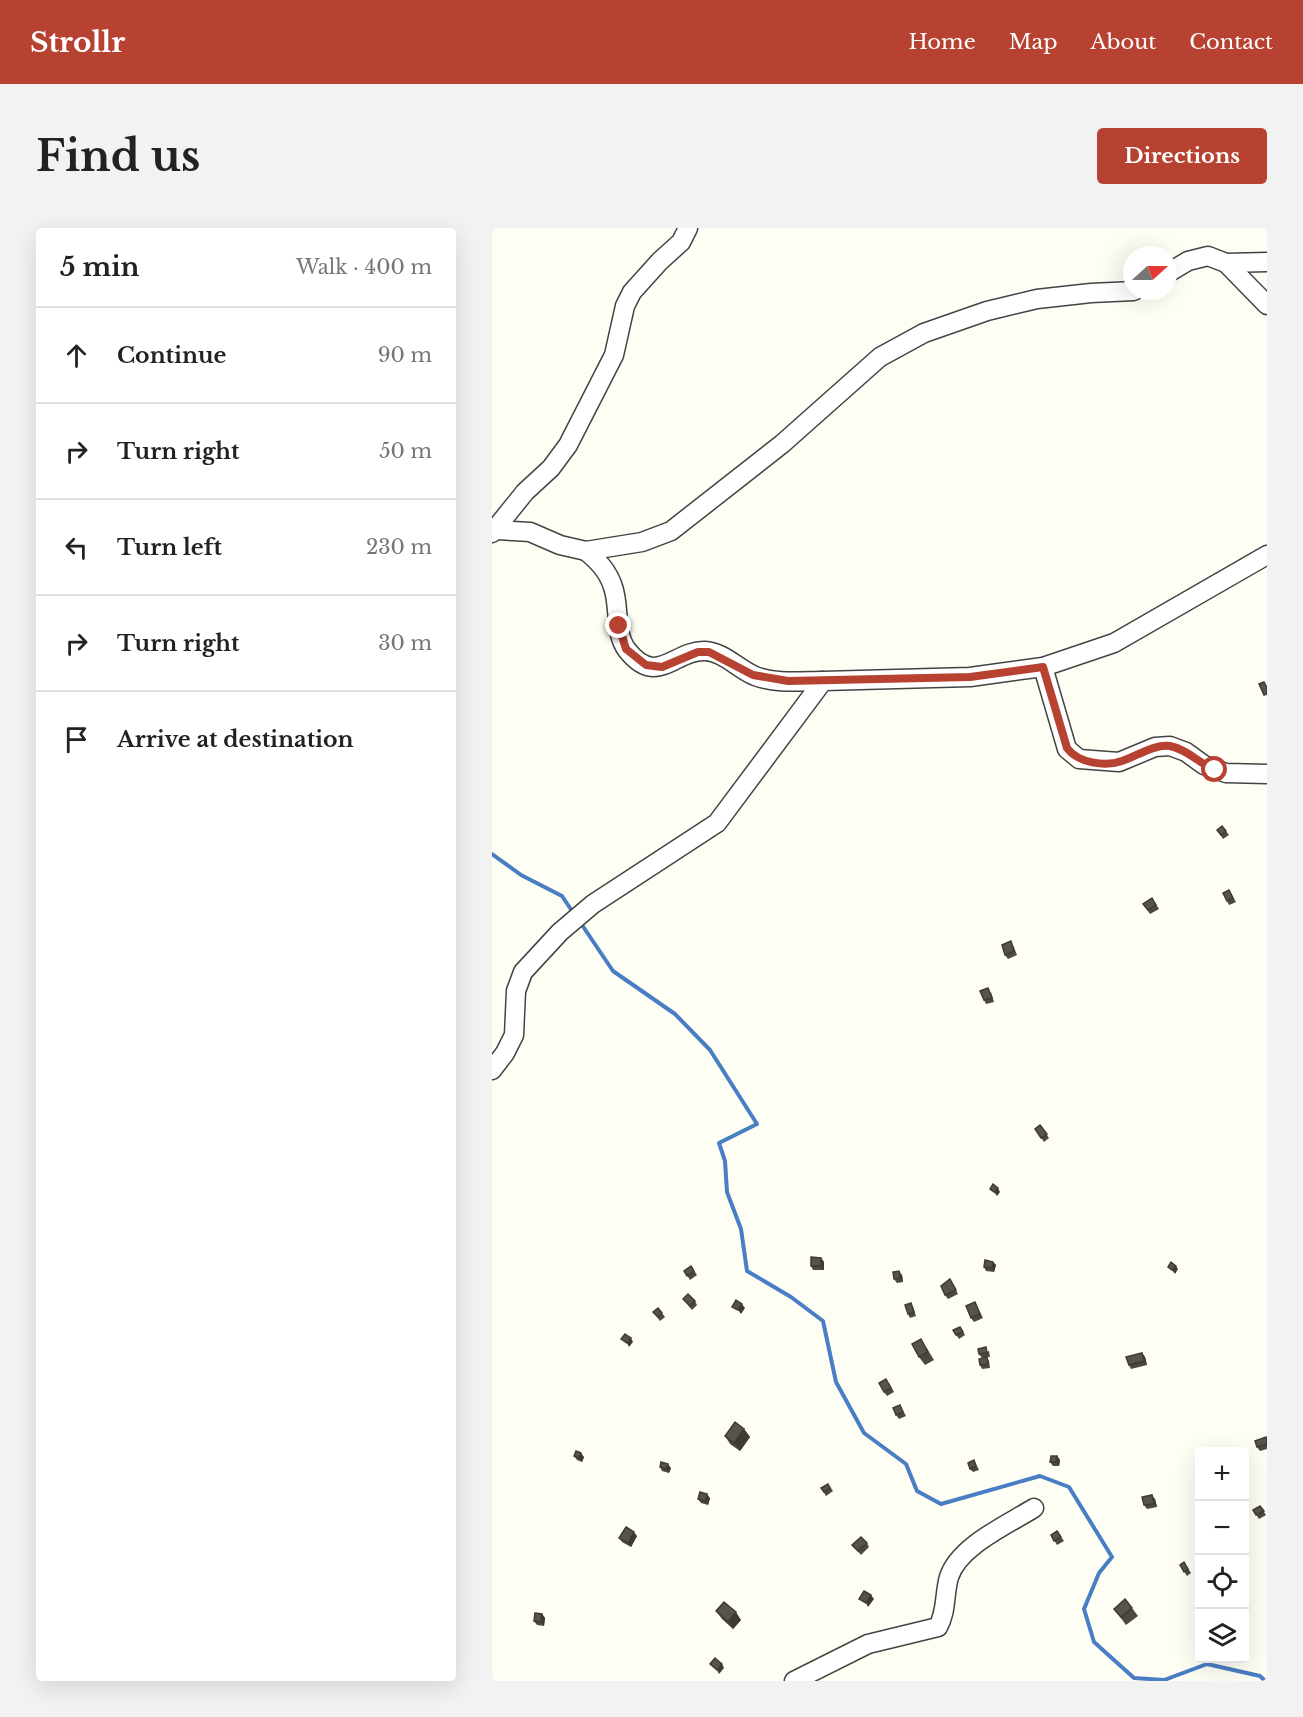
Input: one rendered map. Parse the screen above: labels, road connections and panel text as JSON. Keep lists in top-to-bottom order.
{
  "north": "right",
  "page": {
    "header": "Strollr",
    "nav": [
      "Home",
      "Map",
      "About",
      "Contact"
    ],
    "buttons": "Directions",
    "title": "Find us",
    "heading": ["5 min", "Walk · 400 m"],
    "list": [
      ["Continue", "90 m"],
      ["Turn right", "50 m"],
      ["Turn left", "230 m"],
      ["Turn right", "30 m"],
      "Arrive at destination"
    ],
    "map_buttons": ["+", "−"]
  }
}
